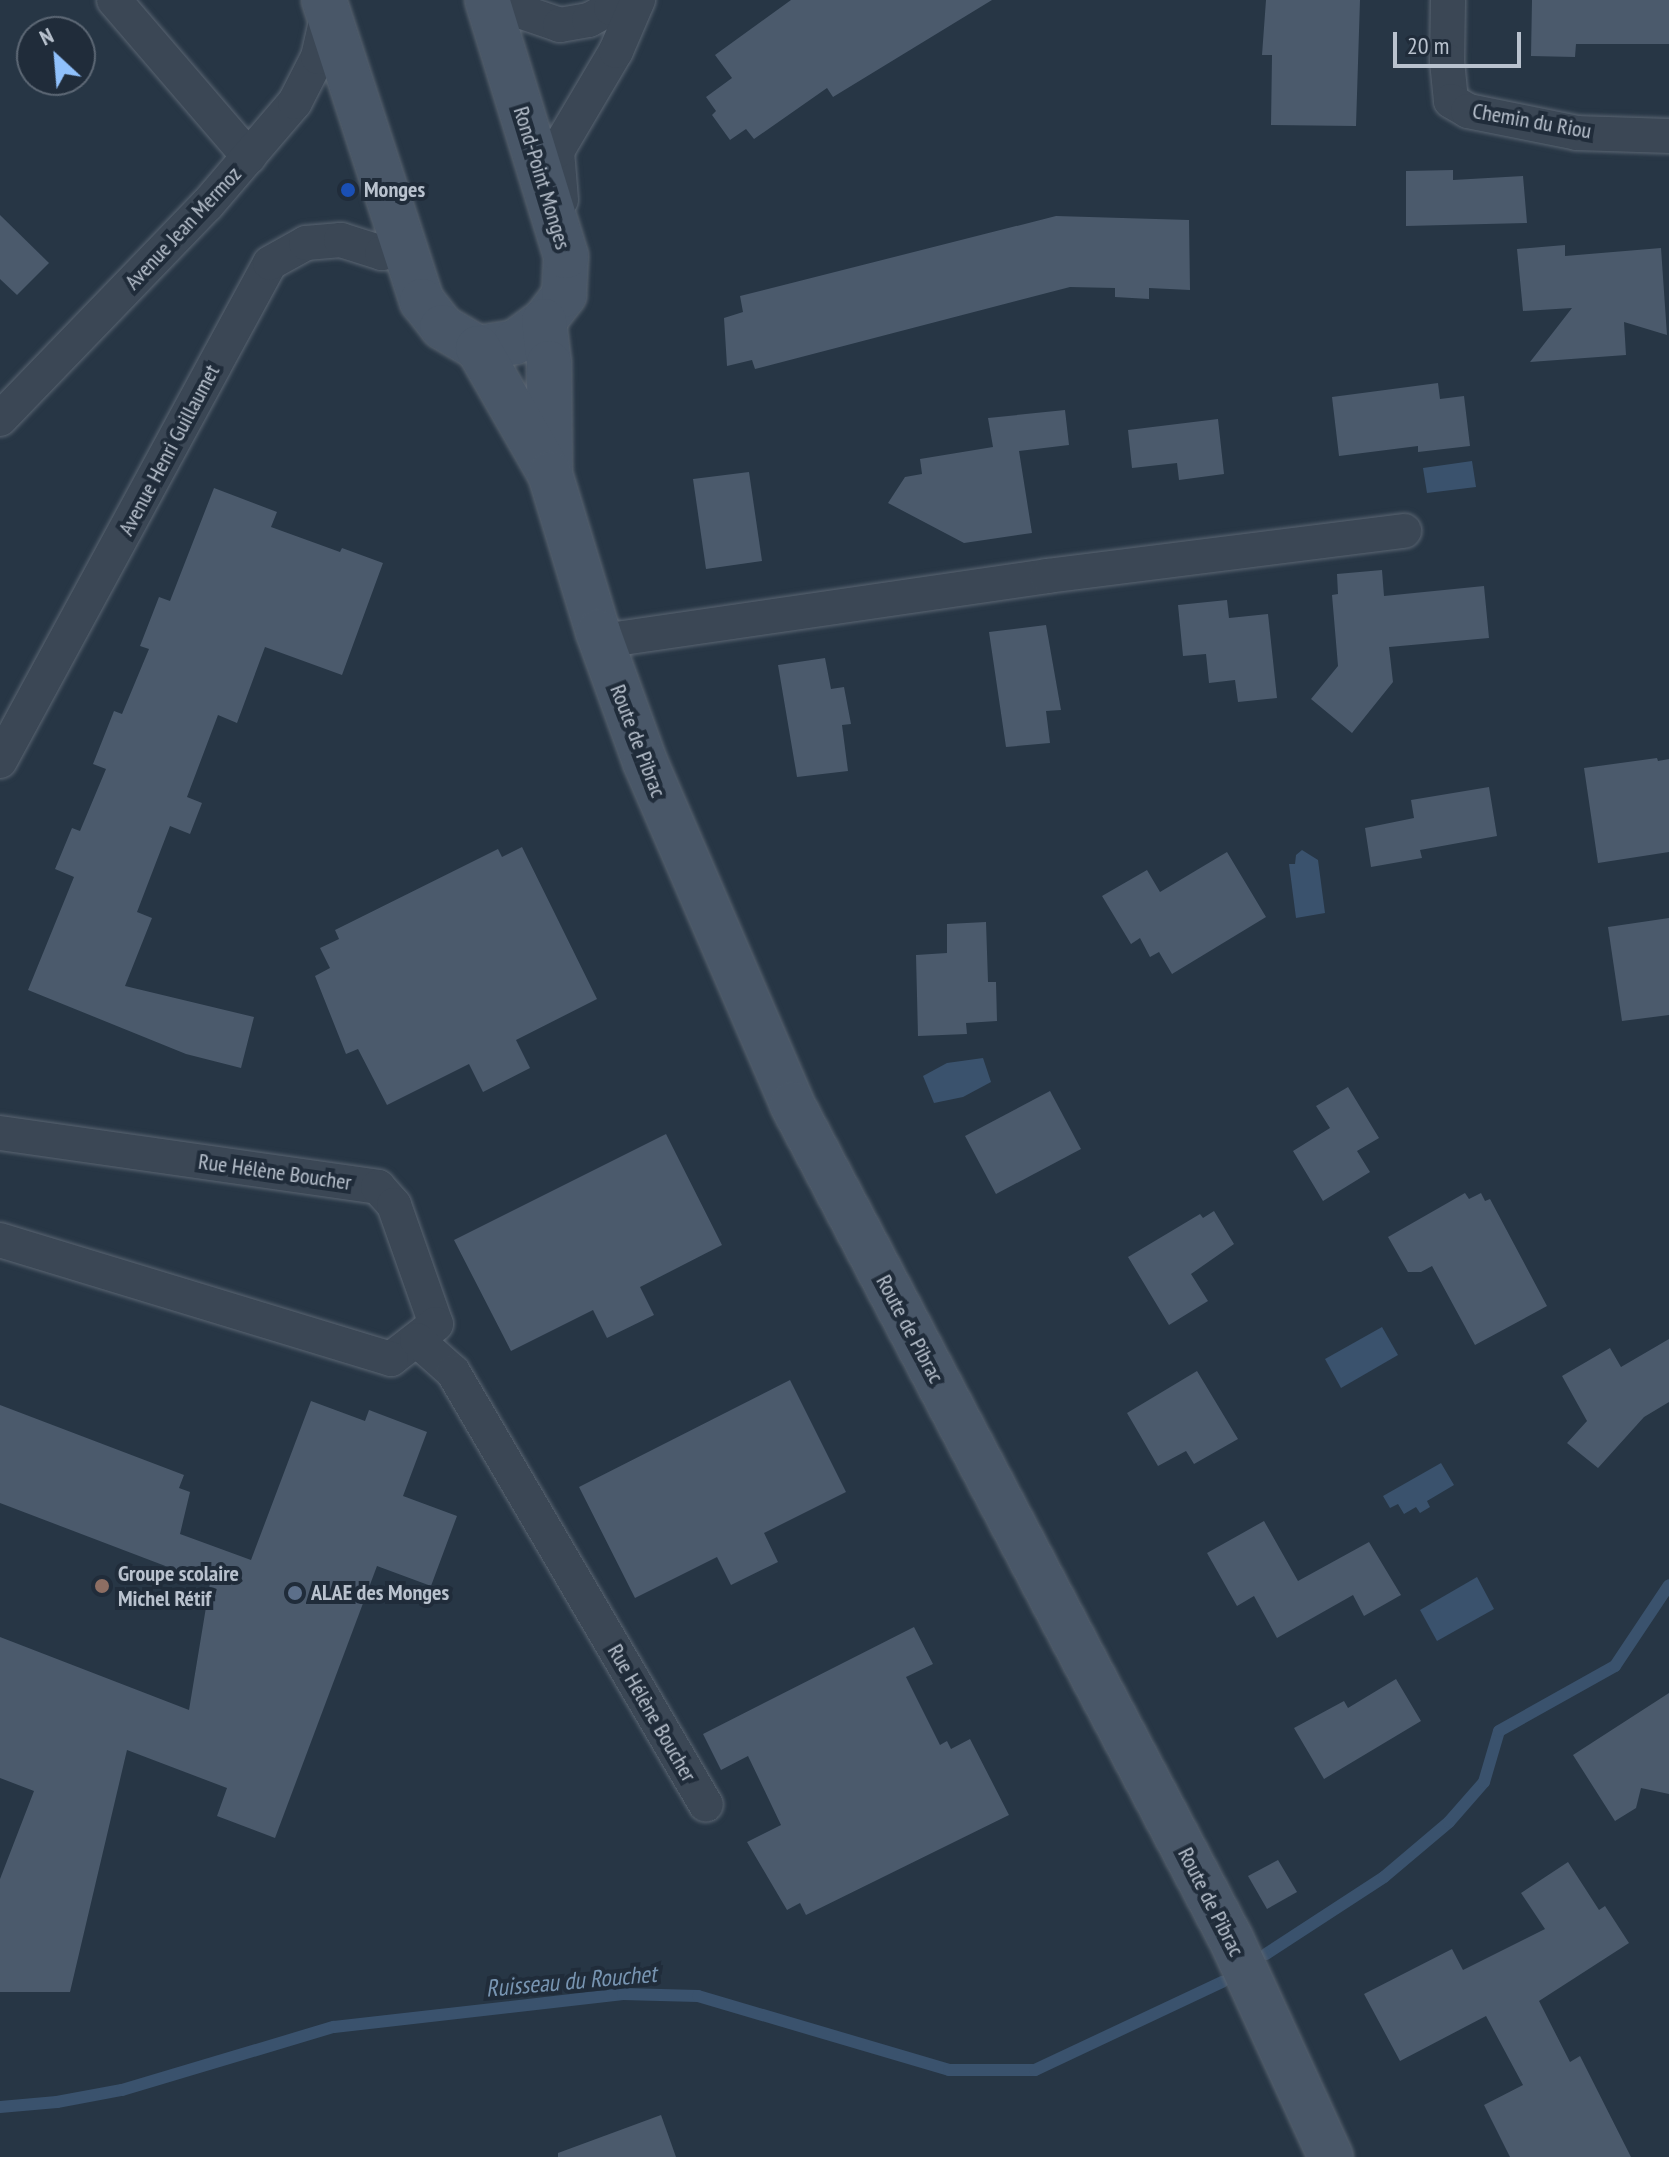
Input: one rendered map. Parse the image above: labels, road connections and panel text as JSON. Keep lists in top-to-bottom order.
{
  "streets": {
    "main road": ["Rond-Point Monges", "Route de Pibrac"],
    "street": [
      "Chemin du Riou",
      "Avenue Jean Mermoz",
      "Avenue Henri Guillaumet",
      "Rue Hélène Boucher"
    ]
  },
  "crossings": [
    ["Rond-Point Monges", "Route de Pibrac"]
  ],
  "water": ["Ruisseau du Rouchet"],
  "places": ["Monges", "Groupe scolaire Michel Rétif", "ALAE des Monges"],
  "scale_bar": "20 m",
  "north": "top left"
}
